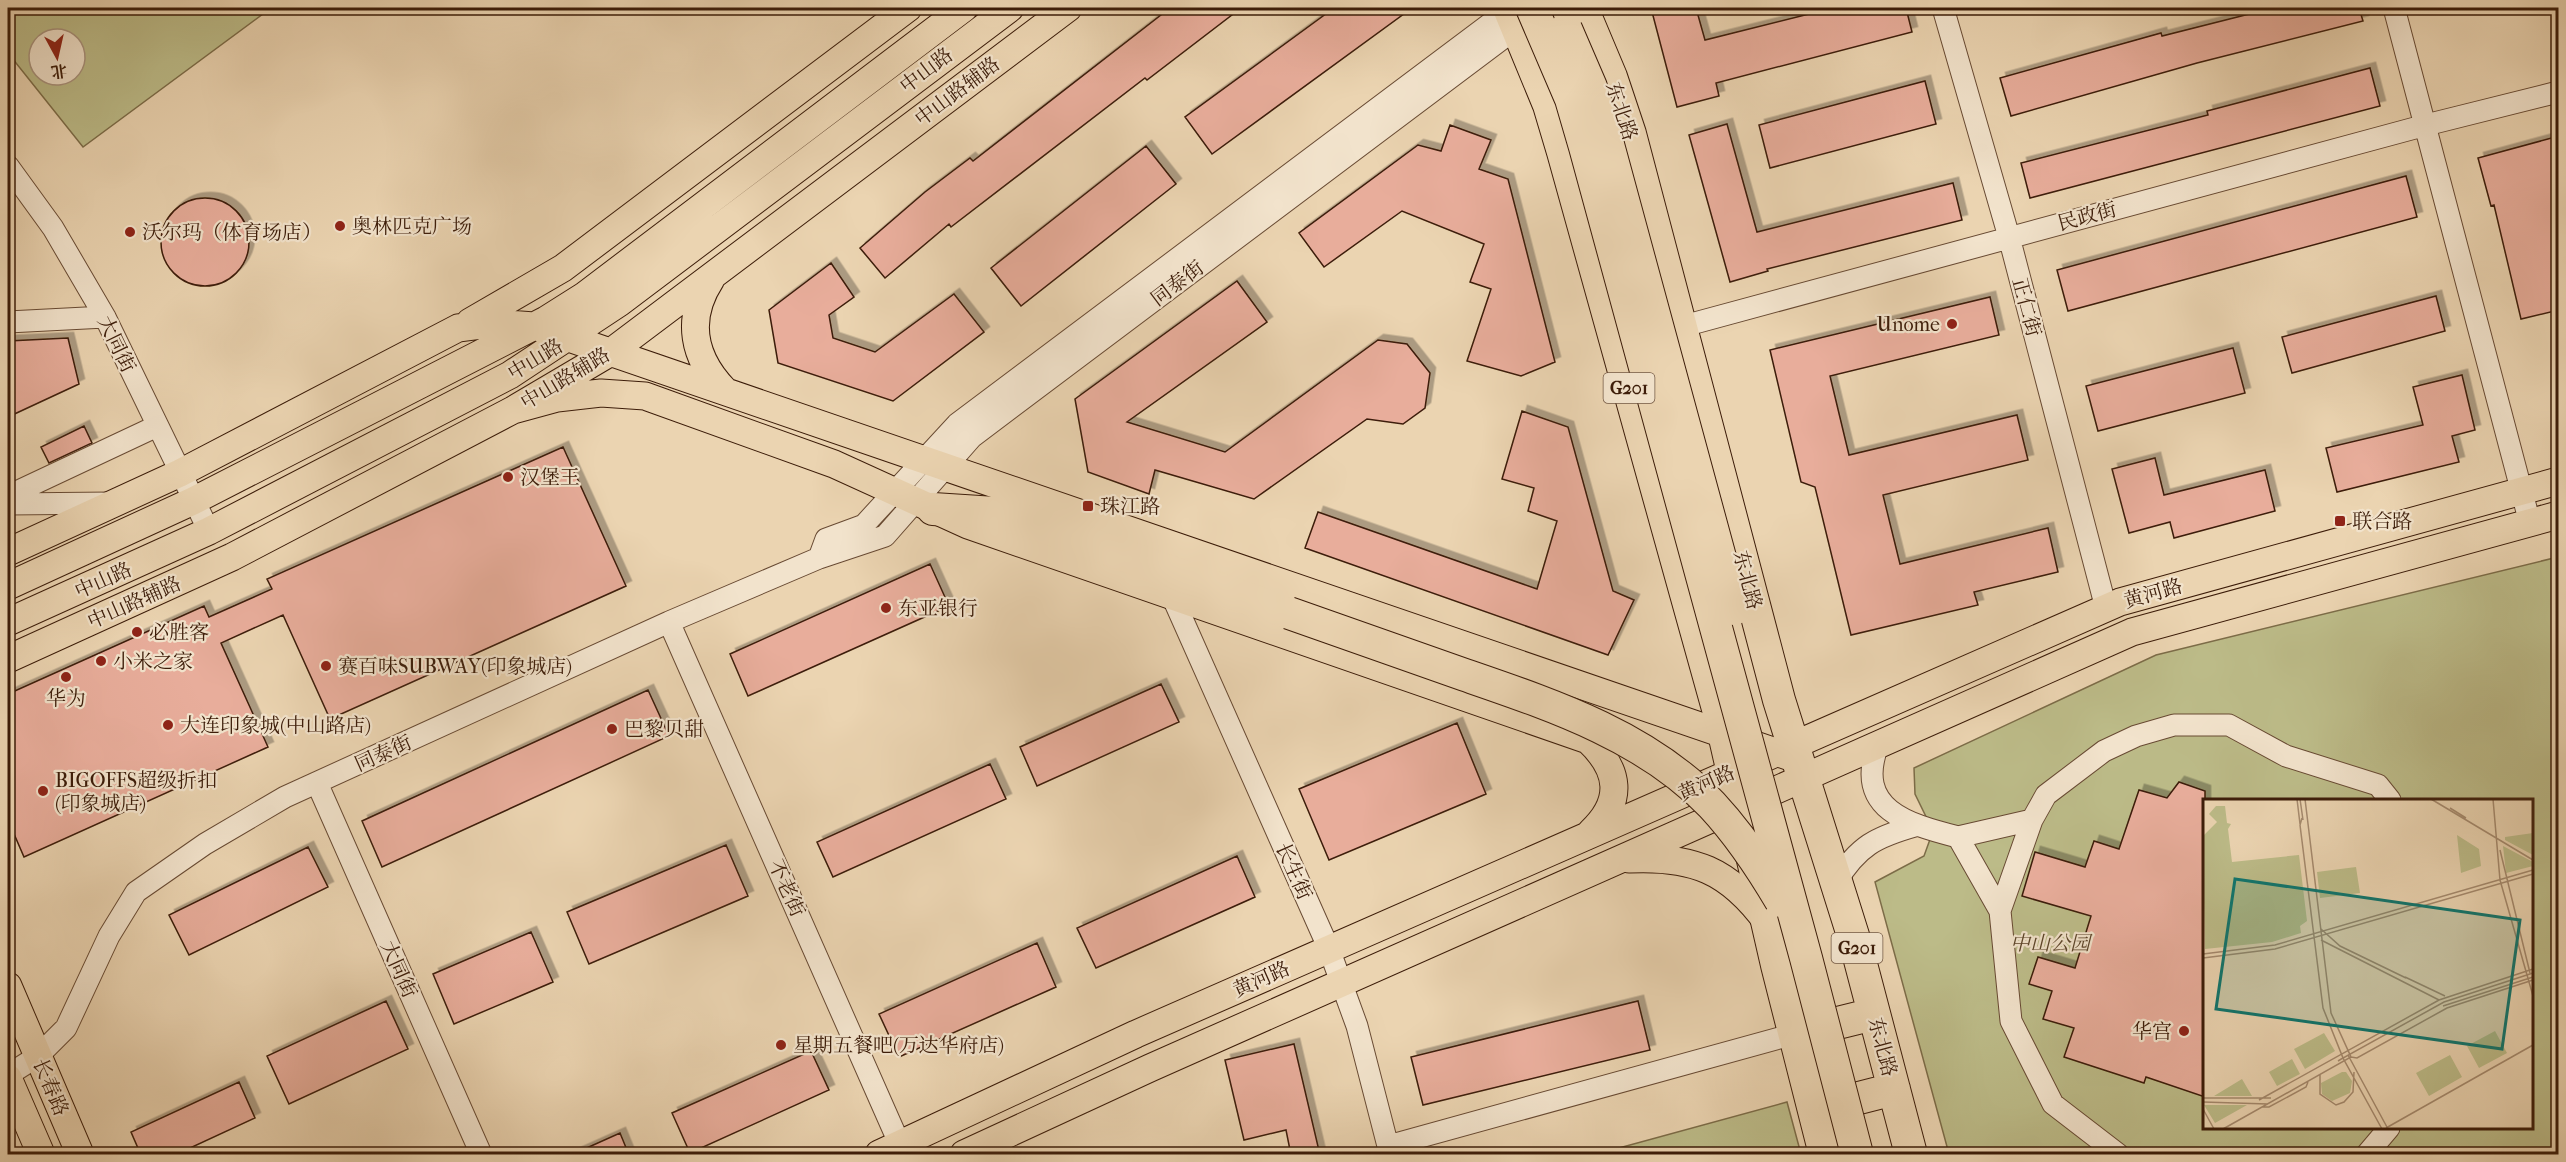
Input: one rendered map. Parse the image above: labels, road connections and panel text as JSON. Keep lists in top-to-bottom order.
{
  "streets": {
    "highway": ["东北路", "G201"],
    "main road": [
      "中山路",
      "中山路辅路",
      "黄河路",
      "长春路"
    ],
    "street": [
      "民政街",
      "同泰街",
      "正仁街",
      "大同街",
      "长生街",
      "不老街"
    ]
  },
  "crossings": [
    ["中山路", "大同街"],
    ["东北路", "民政街"],
    ["东北路", "黄河路"],
    ["民政街", "正仁街"],
    ["民政街", "G201"],
    ["同泰街", "大同街"],
    ["同泰街", "G201"],
    ["同泰街", "不老街"],
    ["同泰街", "长春路"],
    ["正仁街", "黄河路"],
    ["G201", "黄河路"],
    ["黄河路", "长生街"],
    ["黄河路", "不老街"]
  ],
  "parks": ["中山公园"],
  "places": {
    "other": [
      "奥林匹克广场",
      "沃尔玛（体育场店）",
      "Unome",
      "汉堡王",
      "东亚银行",
      "必胜客",
      "小米之家",
      "赛百味SUBWAY(印象城店)",
      "华为",
      "大连印象城(中山路店)",
      "巴黎贝甜",
      "BIGOFFS超级折扣 (印象城店)",
      "华宫",
      "星期五餐吧(万达华府店)"
    ],
    "transit": ["珠江路", "联合路"]
  },
  "north": "bottom"
}
